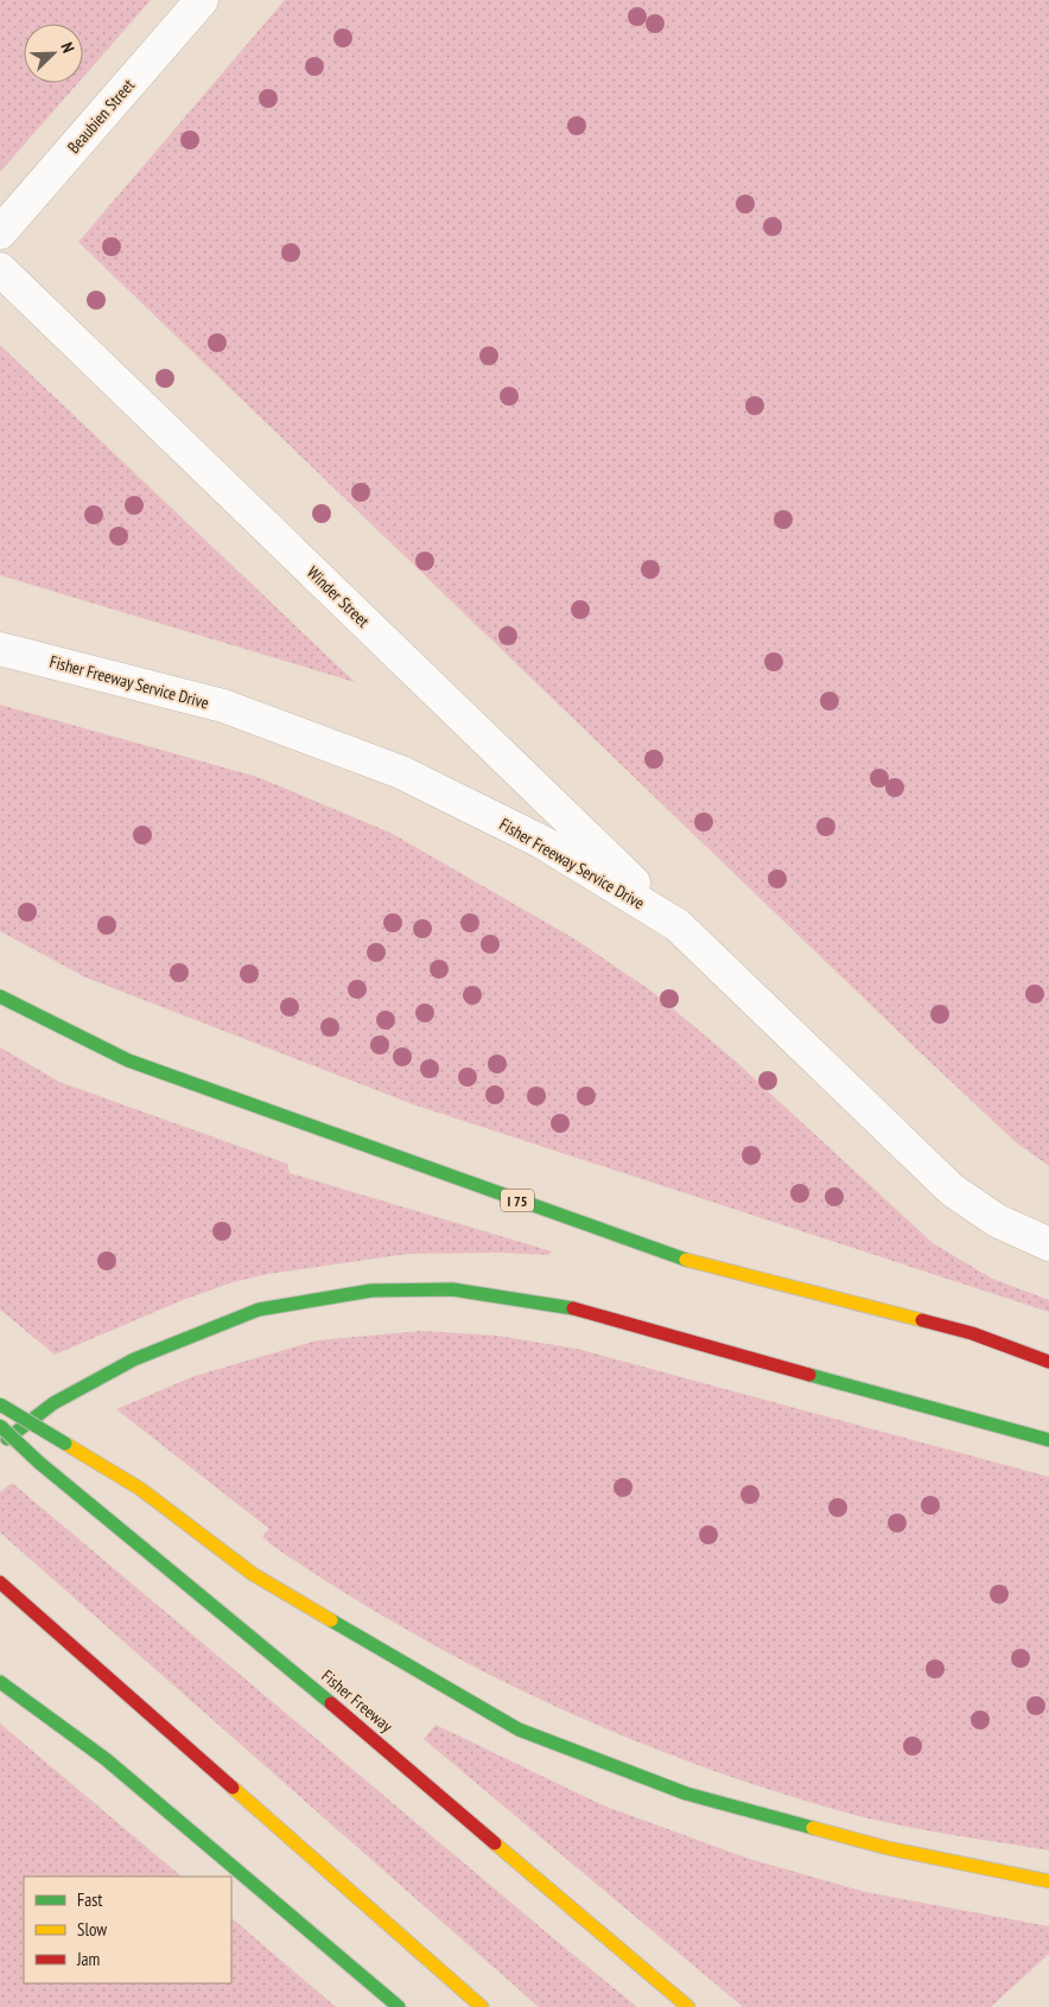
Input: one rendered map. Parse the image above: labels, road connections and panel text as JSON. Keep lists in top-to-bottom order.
{
  "streets": {
    "highway": ["I 75", "Fisher Freeway"],
    "street": ["Beaubien Street", "Winder Street", "Fisher Freeway Service Drive"]
  },
  "crossings": [
    ["Winder Street", "Fisher Freeway Service Drive"]
  ],
  "legend": ["Fast", "Slow", "Jam"],
  "north": "top right"
}
